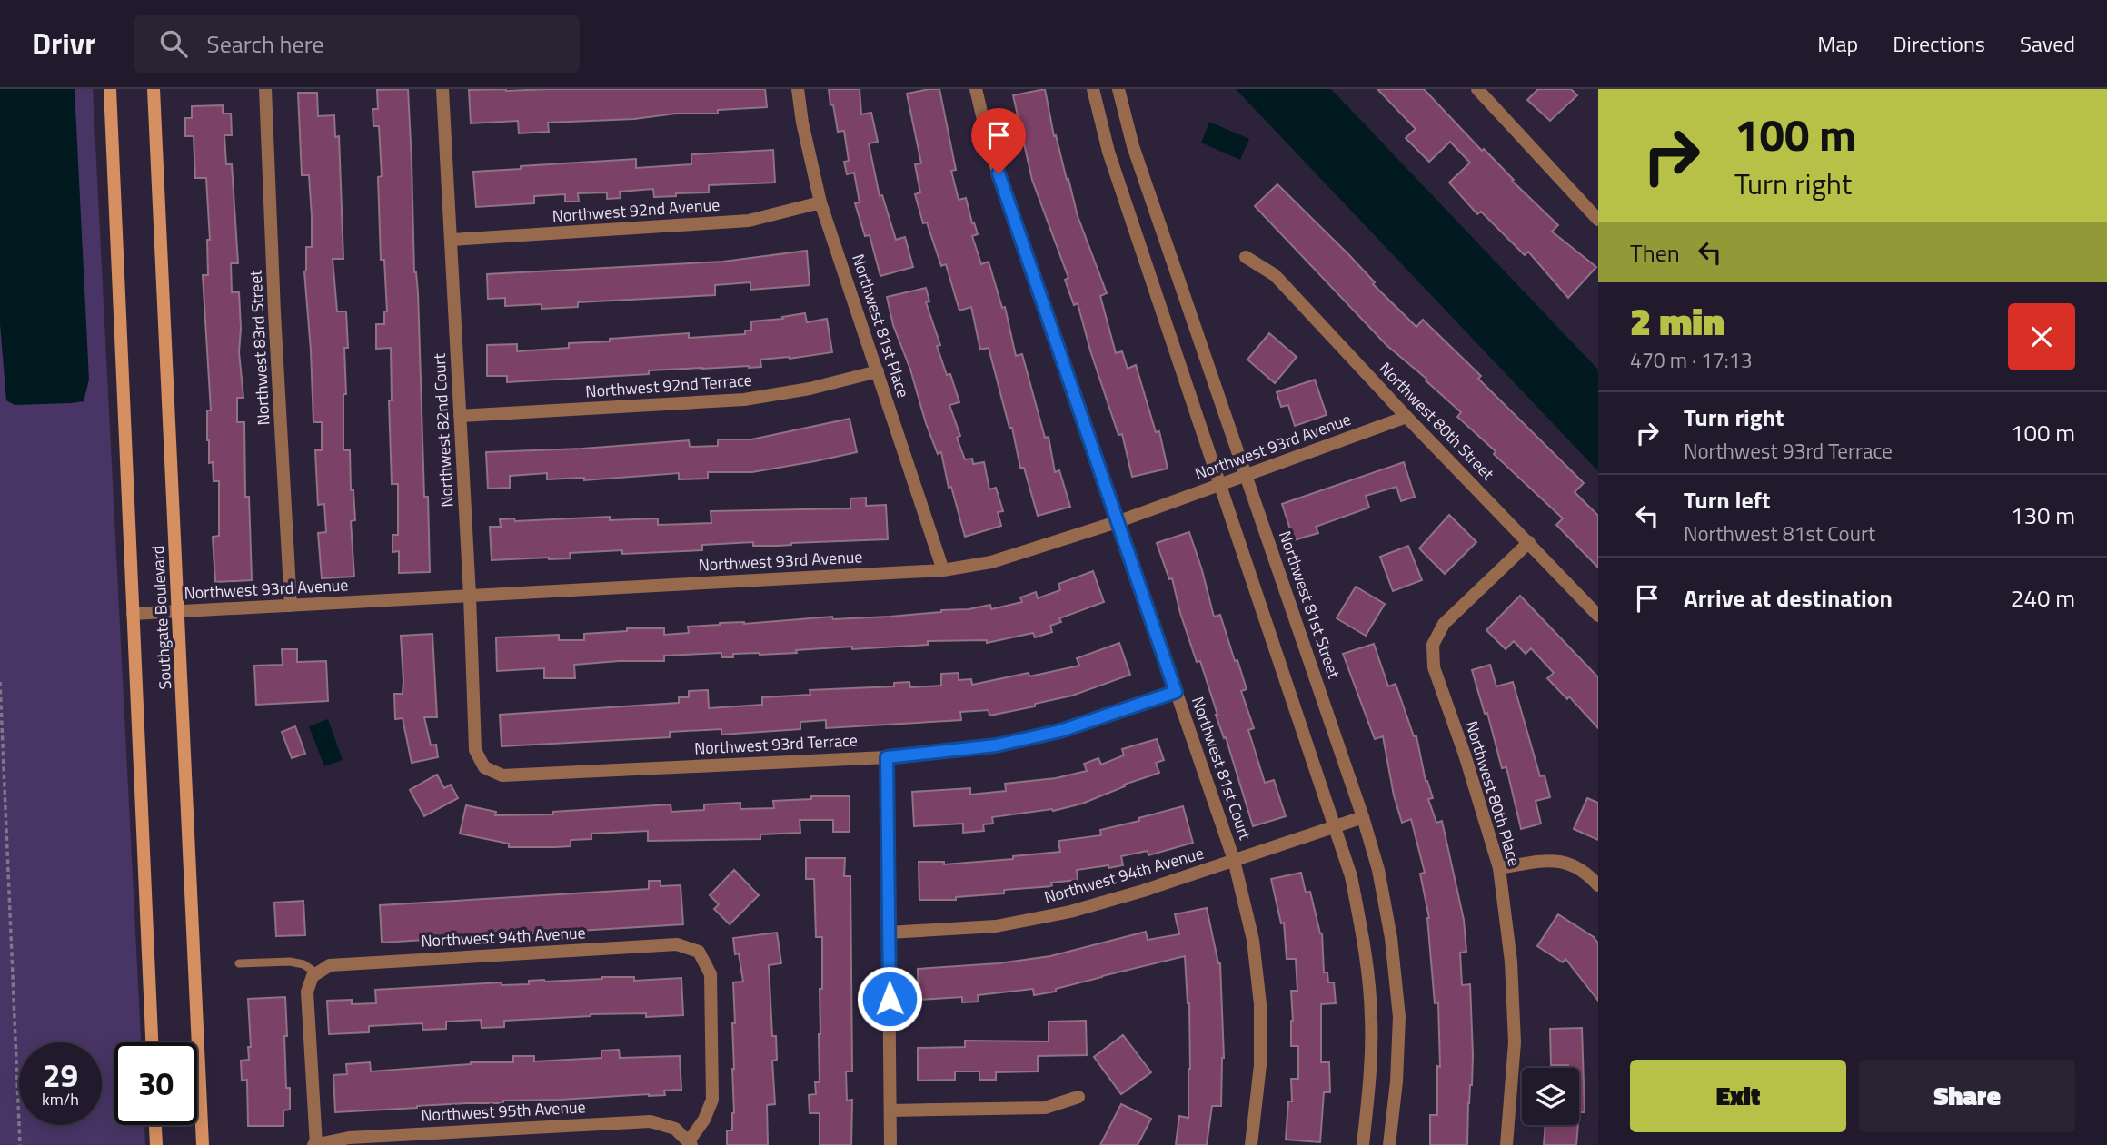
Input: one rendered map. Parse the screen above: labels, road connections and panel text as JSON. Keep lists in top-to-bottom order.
{
  "streets": {
    "main road": ["Southgate Boulevard"],
    "street": [
      "Northwest 92nd Avenue",
      "Northwest 81st Place",
      "Northwest 83rd Street",
      "Northwest 92nd Terrace",
      "Northwest 80th Street",
      "Northwest 82nd Court",
      "Northwest 93rd Avenue",
      "Northwest 81st Street",
      "Northwest 93rd Terrace",
      "Northwest 81st Court",
      "Northwest 80th Place",
      "Northwest 94th Avenue",
      "Northwest 95th Avenue"
    ]
  },
  "crossings": [
    ["Northwest 92nd Avenue", "Northwest 81st Place"],
    ["Northwest 92nd Avenue", "Northwest 82nd Court"],
    ["Northwest 81st Place", "Northwest 92nd Terrace"],
    ["Northwest 81st Place", "Northwest 93rd Avenue"],
    ["Northwest 83rd Street", "Northwest 93rd Avenue"],
    ["Northwest 92nd Terrace", "Northwest 82nd Court"],
    ["Northwest 80th Street", "Northwest 93rd Avenue"],
    ["Northwest 80th Street", "Northwest 80th Place"],
    ["Northwest 82nd Court", "Northwest 93rd Avenue"],
    ["Northwest 82nd Court", "Northwest 93rd Terrace"],
    ["Northwest 93rd Avenue", "Northwest 81st Street"],
    ["Northwest 93rd Avenue", "Southgate Boulevard"],
    ["Northwest 93rd Avenue", "Northwest 81st Court"],
    ["Northwest 81st Street", "Northwest 94th Avenue"],
    ["Northwest 93rd Terrace", "Northwest 81st Court"],
    ["Northwest 81st Court", "Northwest 94th Avenue"],
    ["Northwest 94th Avenue", "Northwest 95th Avenue"]
  ],
  "page": {
    "header": "Drivr",
    "search": "Search here",
    "nav": ["Map", "Directions", "Saved"],
    "turn": ["100 m", "Turn right"],
    "then": "Then",
    "heading": ["2 min", "470 m · 17:13"],
    "list": [
      {
        "name": "Turn right",
        "note": "Northwest 93rd Terrace",
        "value": "100 m"
      },
      {
        "name": "Turn left",
        "note": "Northwest 81st Court",
        "value": "130 m"
      },
      {
        "name": "Arrive at destination",
        "value": "240 m"
      }
    ],
    "speed": "29 km/h",
    "limit": "30",
    "buttons": ["Exit", "Share"]
  }
}
